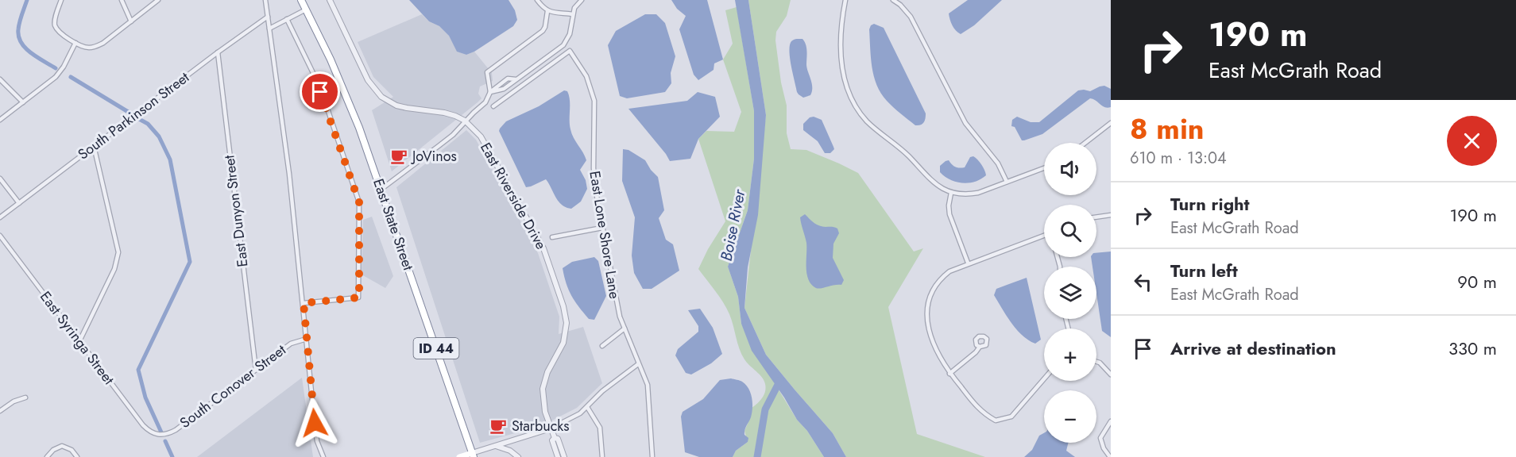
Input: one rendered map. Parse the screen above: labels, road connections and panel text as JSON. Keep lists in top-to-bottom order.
{
  "streets": {
    "highway": ["East State Street", "ID 44"],
    "street": [
      "South Parkinson Street",
      "East Riverside Drive",
      "East Dunyon Street",
      "East Lone Shore Lane",
      "East Syringa Street",
      "South Conover Street"
    ]
  },
  "crossings": [
    ["South Parkinson Street", "East Dunyon Street"],
    ["East Dunyon Street", "South Conover Street"],
    ["East Syringa Street", "South Conover Street"]
  ],
  "water": ["Boise River"],
  "places": {
    "cafe": ["JoVinos", "Starbucks"]
  },
  "page": {
    "turn": ["190 m", "East McGrath Road"],
    "heading": ["8 min", "610 m · 13:04"],
    "map_buttons": ["+", "−"],
    "list": [
      {
        "name": "Turn right",
        "note": "East McGrath Road",
        "value": "190 m"
      },
      {
        "name": "Turn left",
        "note": "East McGrath Road",
        "value": "90 m"
      },
      {
        "name": "Arrive at destination",
        "value": "330 m"
      }
    ]
  }
}
